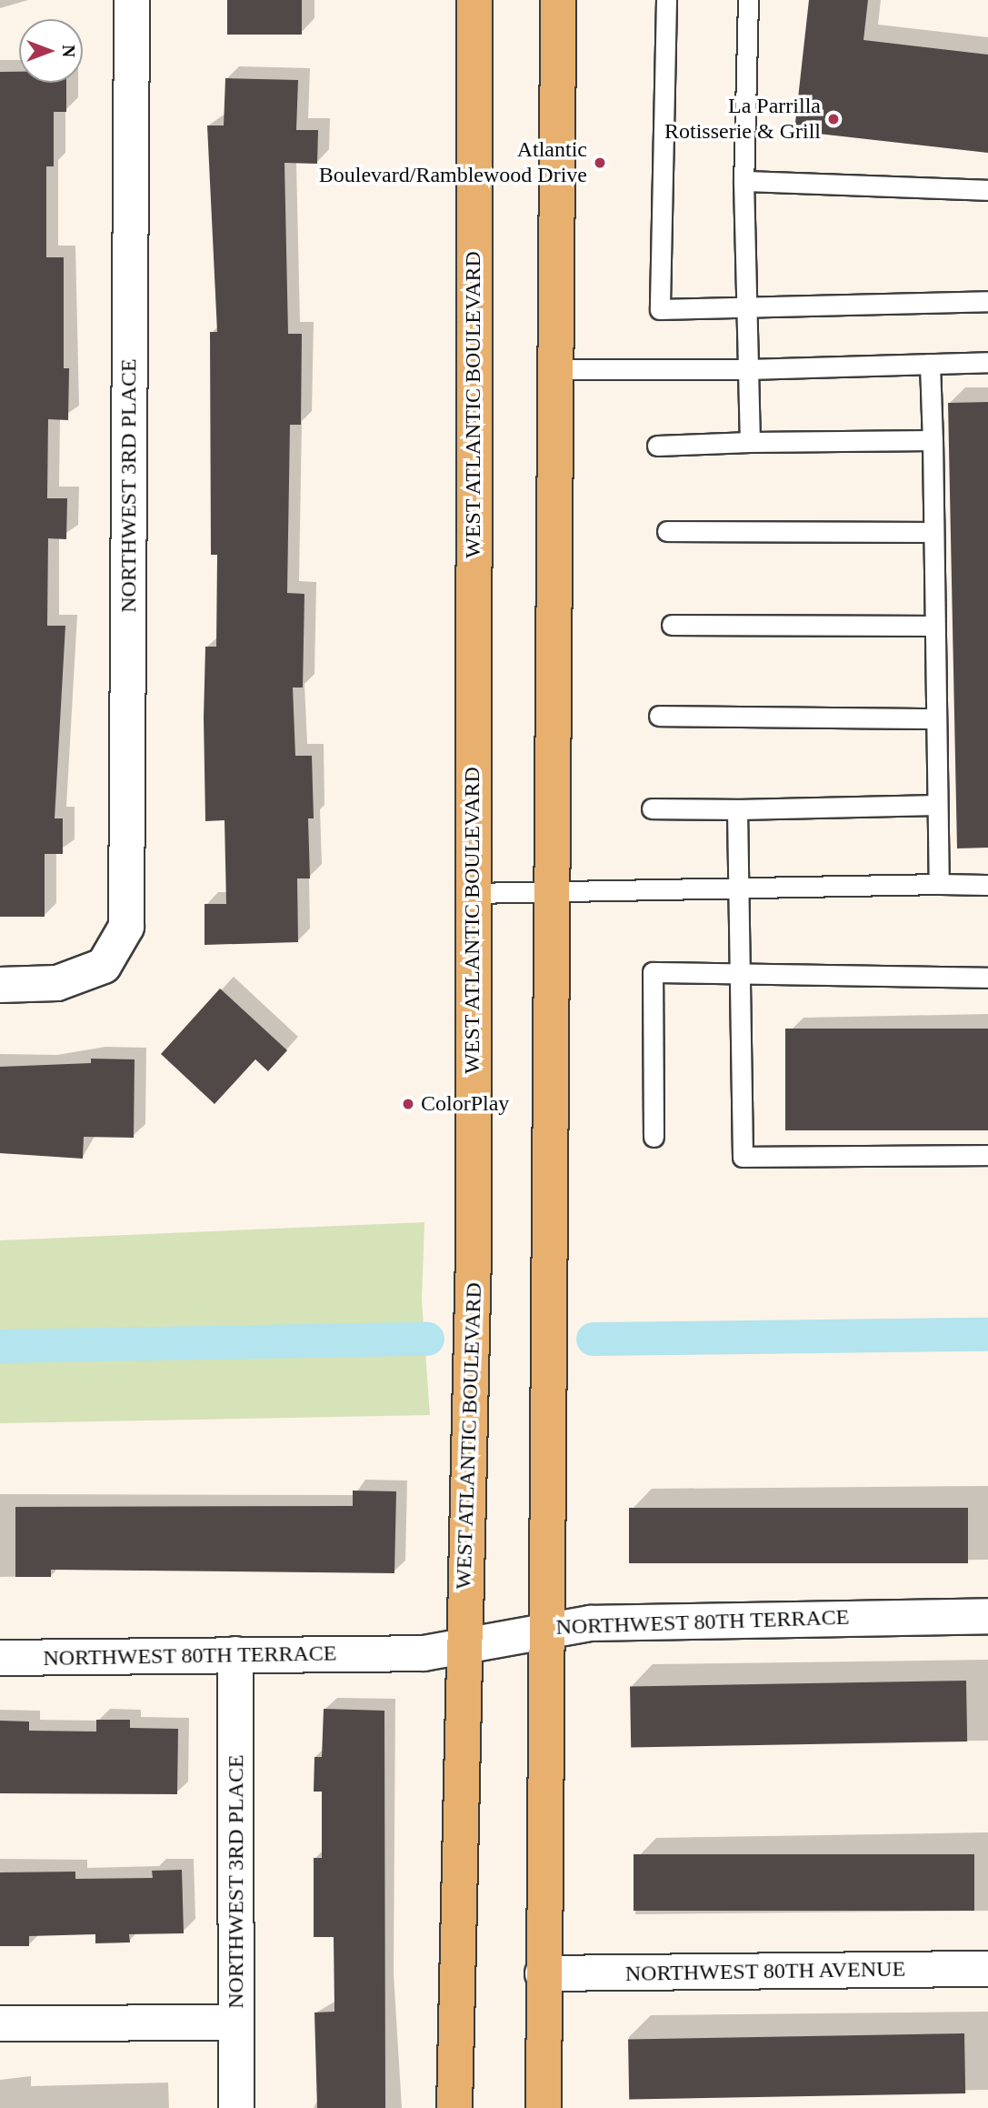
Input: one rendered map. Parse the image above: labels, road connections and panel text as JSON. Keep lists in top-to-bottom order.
{
  "streets": {
    "main road": ["WEST ATLANTIC BOULEVARD"],
    "street": ["NORTHWEST 3RD PLACE", "NORTHWEST 80TH TERRACE", "NORTHWEST 80TH AVENUE"]
  },
  "crossings": [
    ["WEST ATLANTIC BOULEVARD", "NORTHWEST 80TH TERRACE"],
    ["NORTHWEST 3RD PLACE", "NORTHWEST 80TH TERRACE"]
  ],
  "places": ["La Parrilla Rotisserie & Grill", "Atlantic Boulevard/Ramblewood Drive", "ColorPlay"],
  "north": "right"
}
